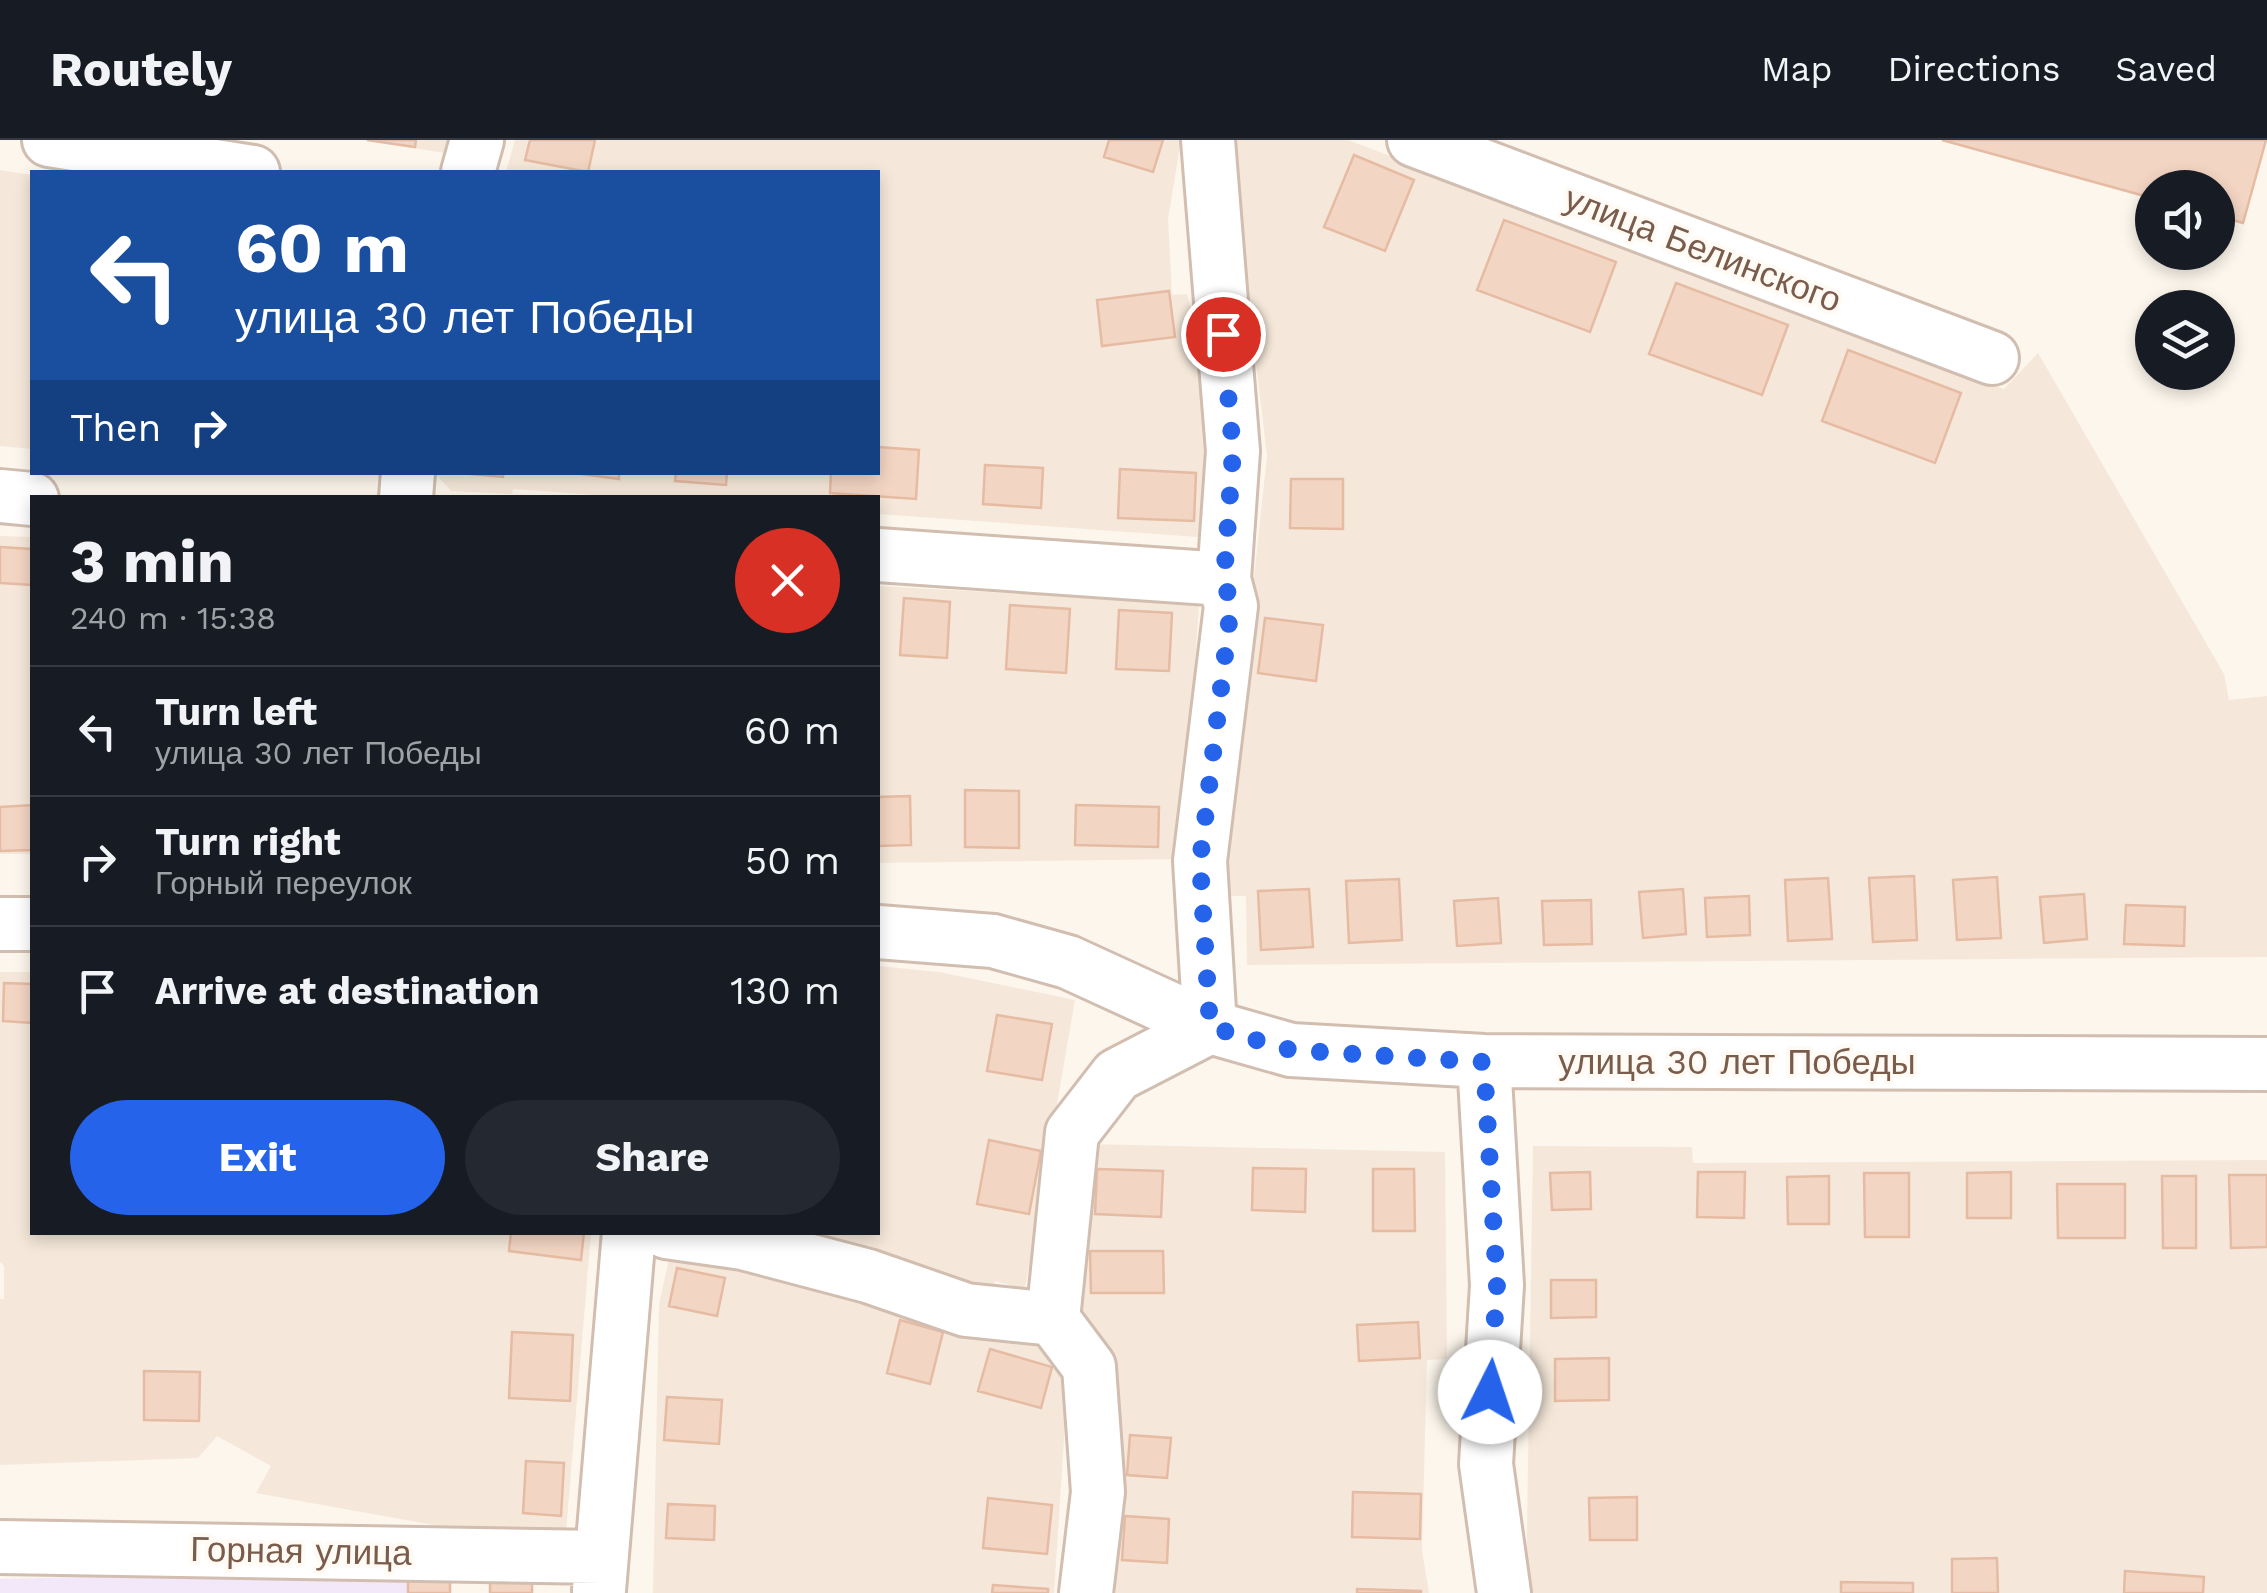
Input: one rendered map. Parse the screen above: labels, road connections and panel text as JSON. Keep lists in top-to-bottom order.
{
  "streets": {
    "street": ["улица Белинского", "улица 30 лет Победы", "Горная улица"]
  },
  "page": {
    "header": "Routely",
    "nav": ["Map", "Directions", "Saved"],
    "turn": ["60 m", "улица 30 лет Победы"],
    "then": "Then",
    "heading": ["3 min", "240 m · 15:38"],
    "list": [
      {
        "name": "Turn left",
        "note": "улица 30 лет Победы",
        "value": "60 m"
      },
      {
        "name": "Turn right",
        "note": "Горный переулок",
        "value": "50 m"
      },
      {
        "name": "Arrive at destination",
        "value": "130 m"
      }
    ],
    "buttons": ["Exit", "Share"]
  }
}
